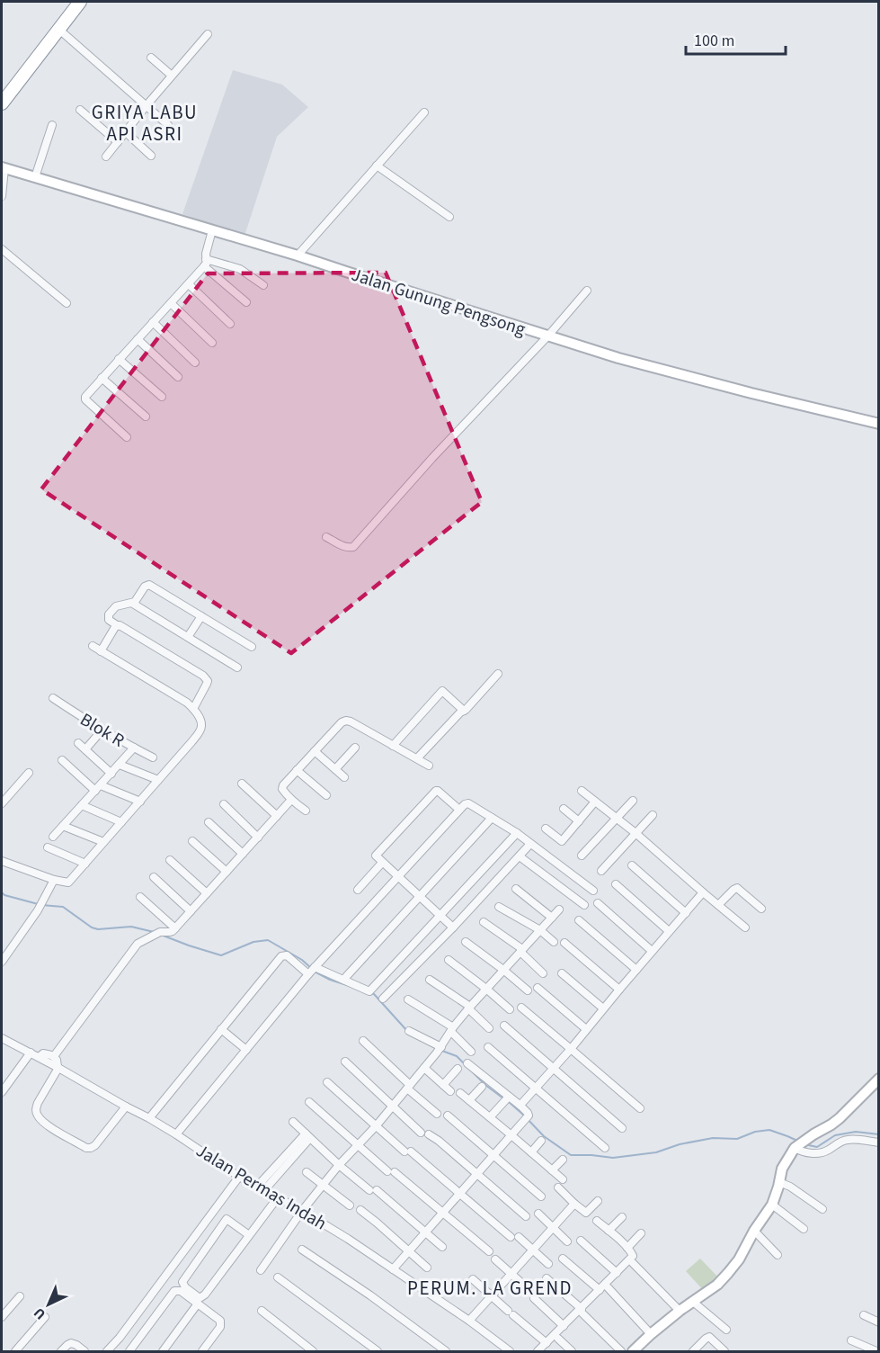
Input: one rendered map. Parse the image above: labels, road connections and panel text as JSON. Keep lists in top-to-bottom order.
{
  "streets": {
    "street": ["Jalan Gunung Pengsong", "Blok R", "Jalan Permas Indah"]
  },
  "districts": ["GRIYA LABU API ASRI", "PERUM. LA GREND"],
  "scale_bar": "100 m",
  "north": "bottom left"
}
